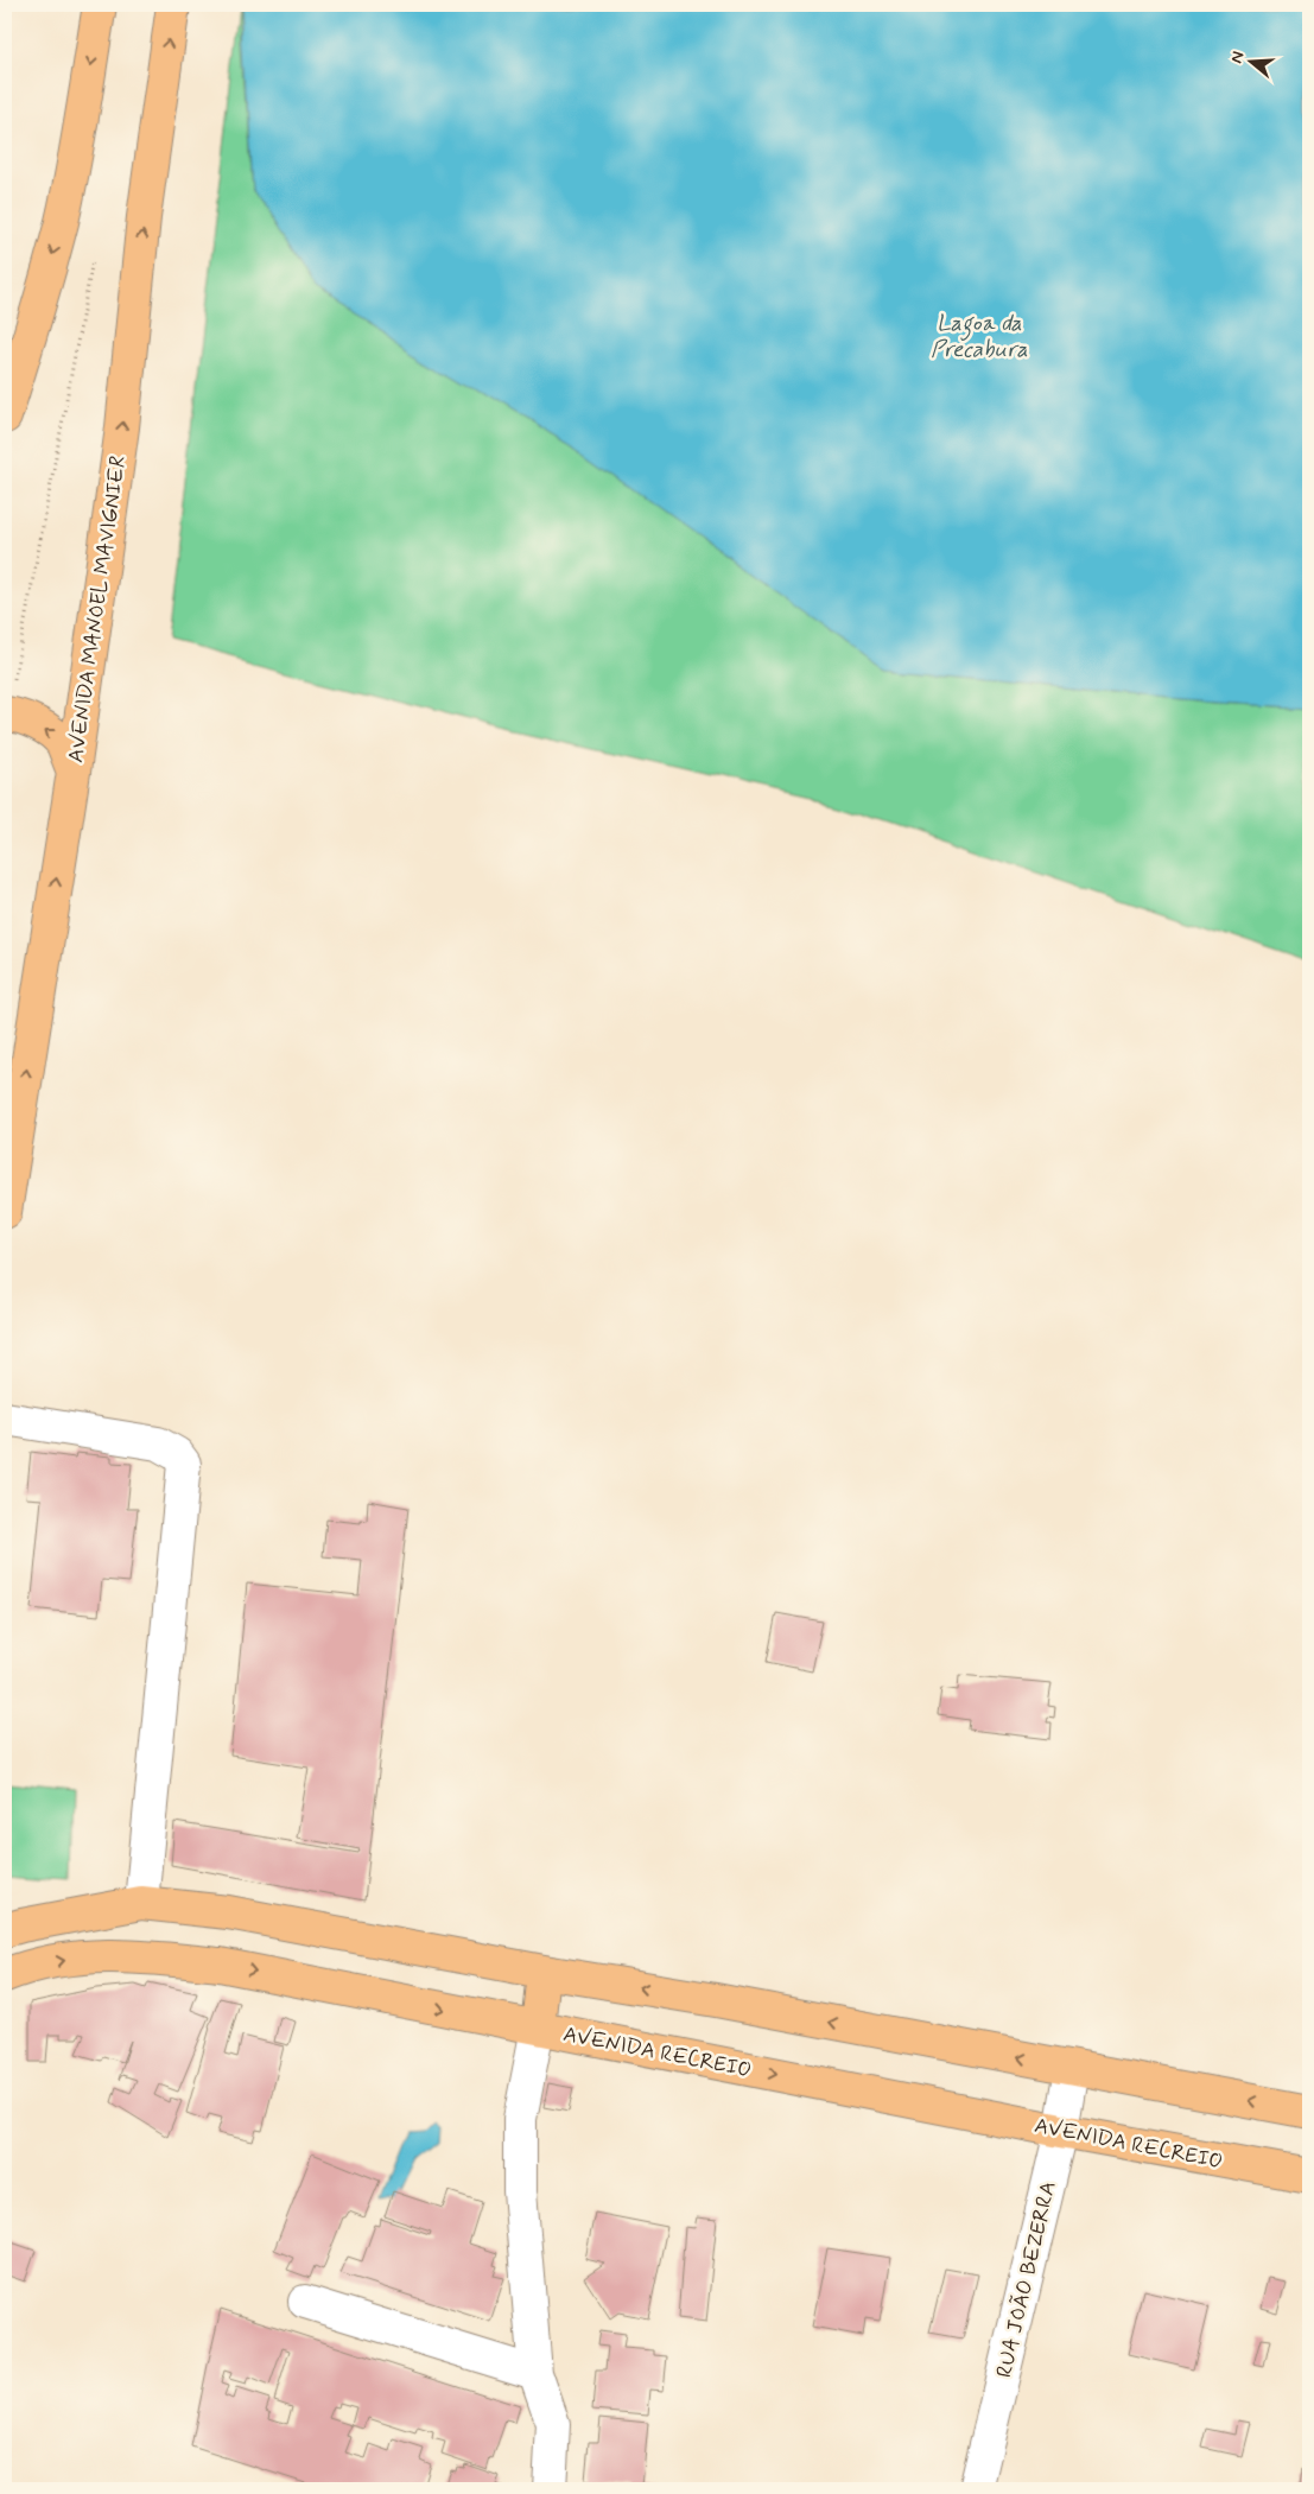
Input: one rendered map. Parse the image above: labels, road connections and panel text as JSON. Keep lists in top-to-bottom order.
{
  "streets": {
    "main road": ["AVENIDA MANOEL MAVIGNIER", "AVENIDA RECREIO"],
    "street": ["RUA JOÃO BEZERRA"]
  },
  "crossings": [
    ["AVENIDA RECREIO", "RUA JOÃO BEZERRA"]
  ],
  "water": ["Lagoa da Precabura"],
  "north": "left"
}
